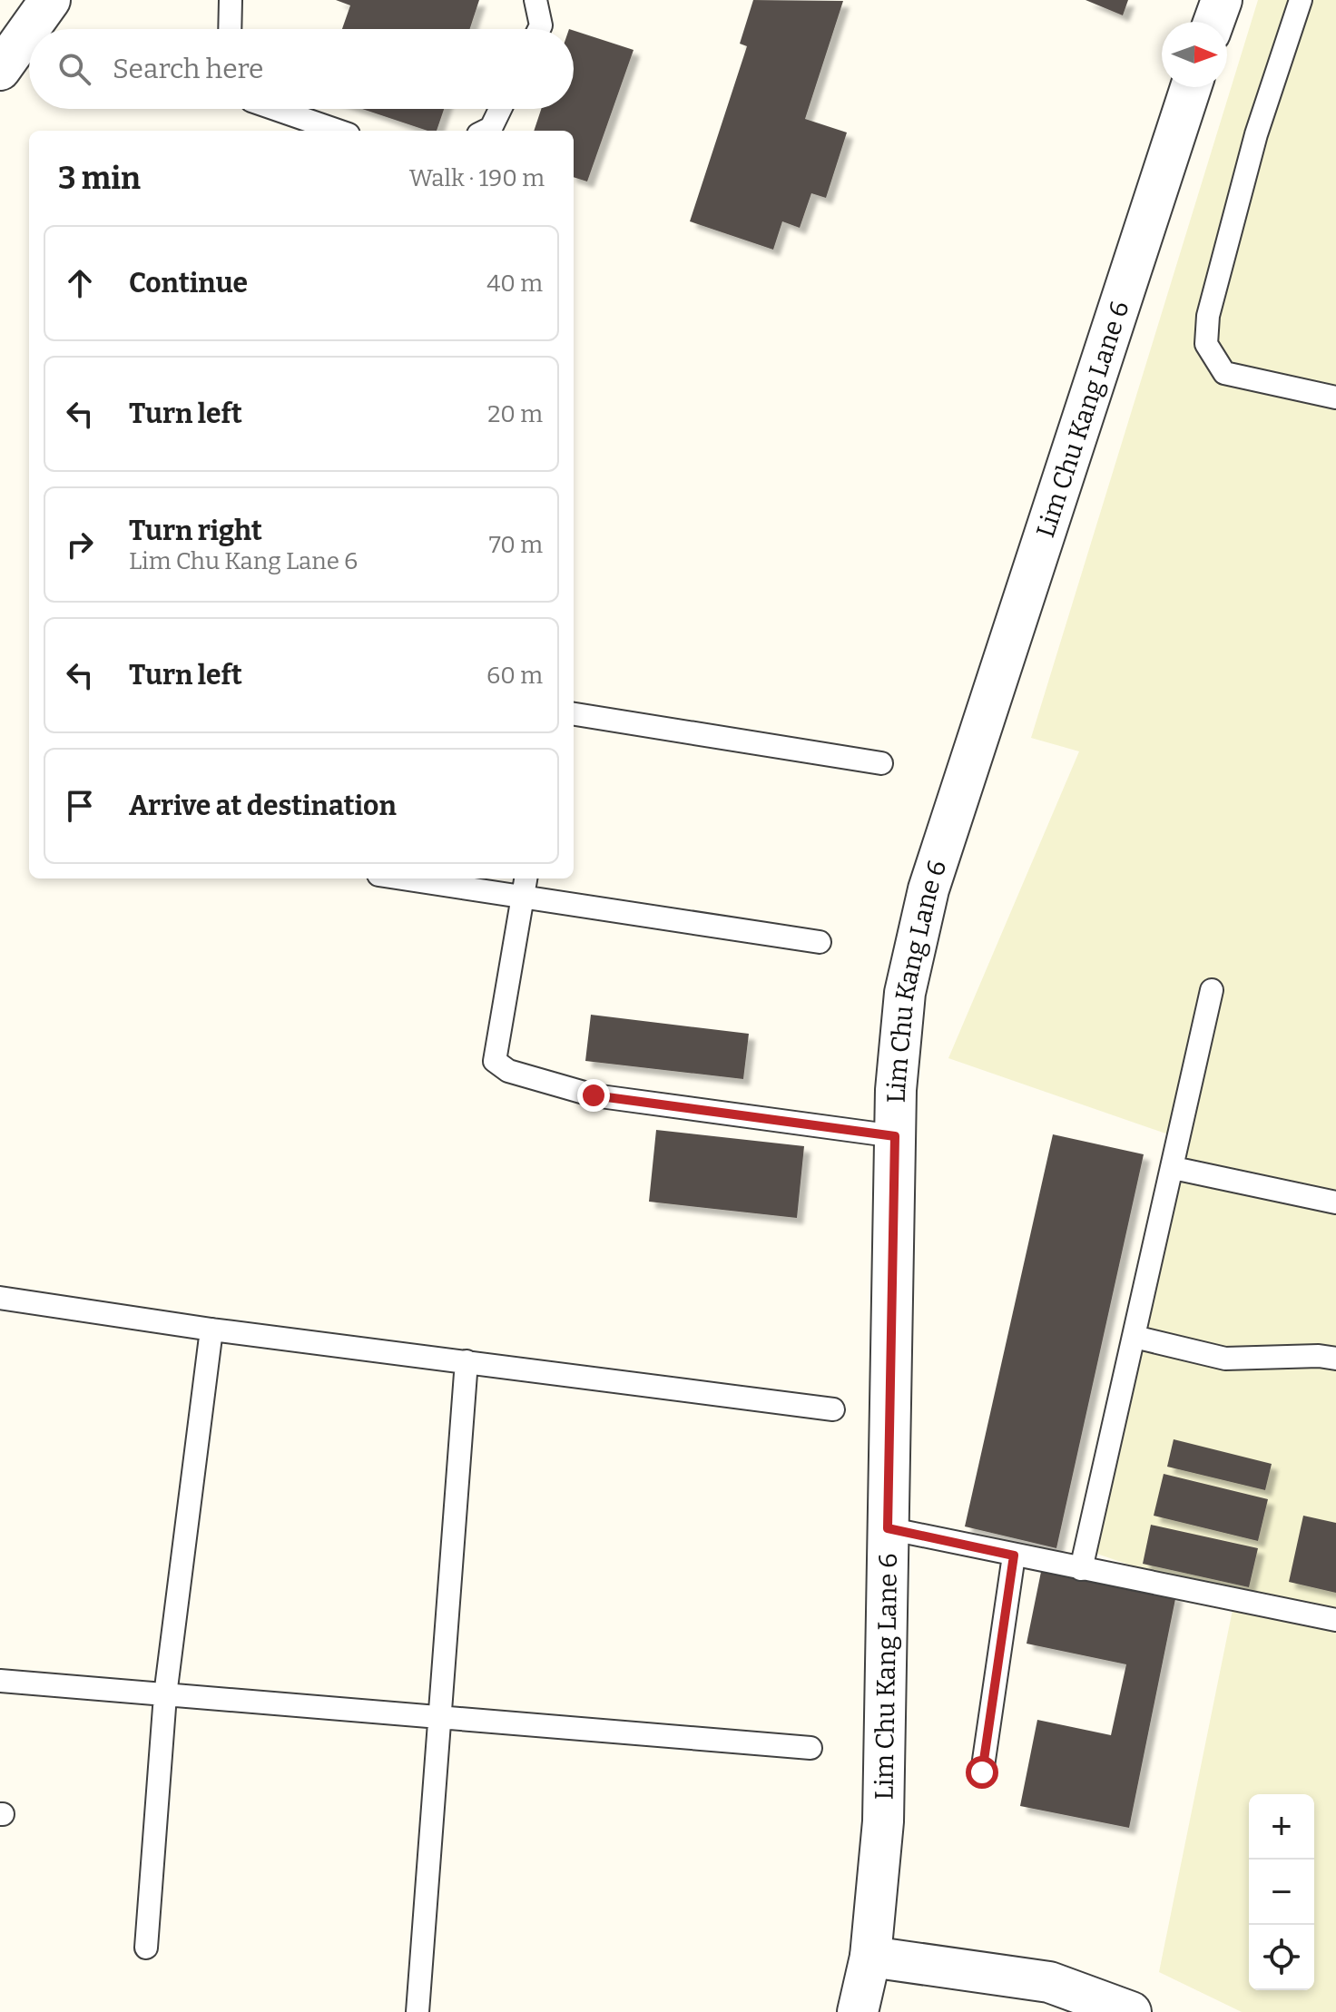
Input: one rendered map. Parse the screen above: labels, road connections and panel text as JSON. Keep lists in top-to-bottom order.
{
  "streets": {
    "street": ["Lim Chu Kang Lane 6"]
  },
  "north": "right",
  "page": {
    "search": "Search here",
    "heading": ["3 min", "Walk · 190 m"],
    "list": [
      ["Continue", "40 m"],
      ["Turn left", "20 m"],
      ["Turn right", "Lim Chu Kang Lane 6", "70 m"],
      ["Turn left", "60 m"],
      "Arrive at destination"
    ],
    "map_buttons": ["+", "−"]
  }
}
